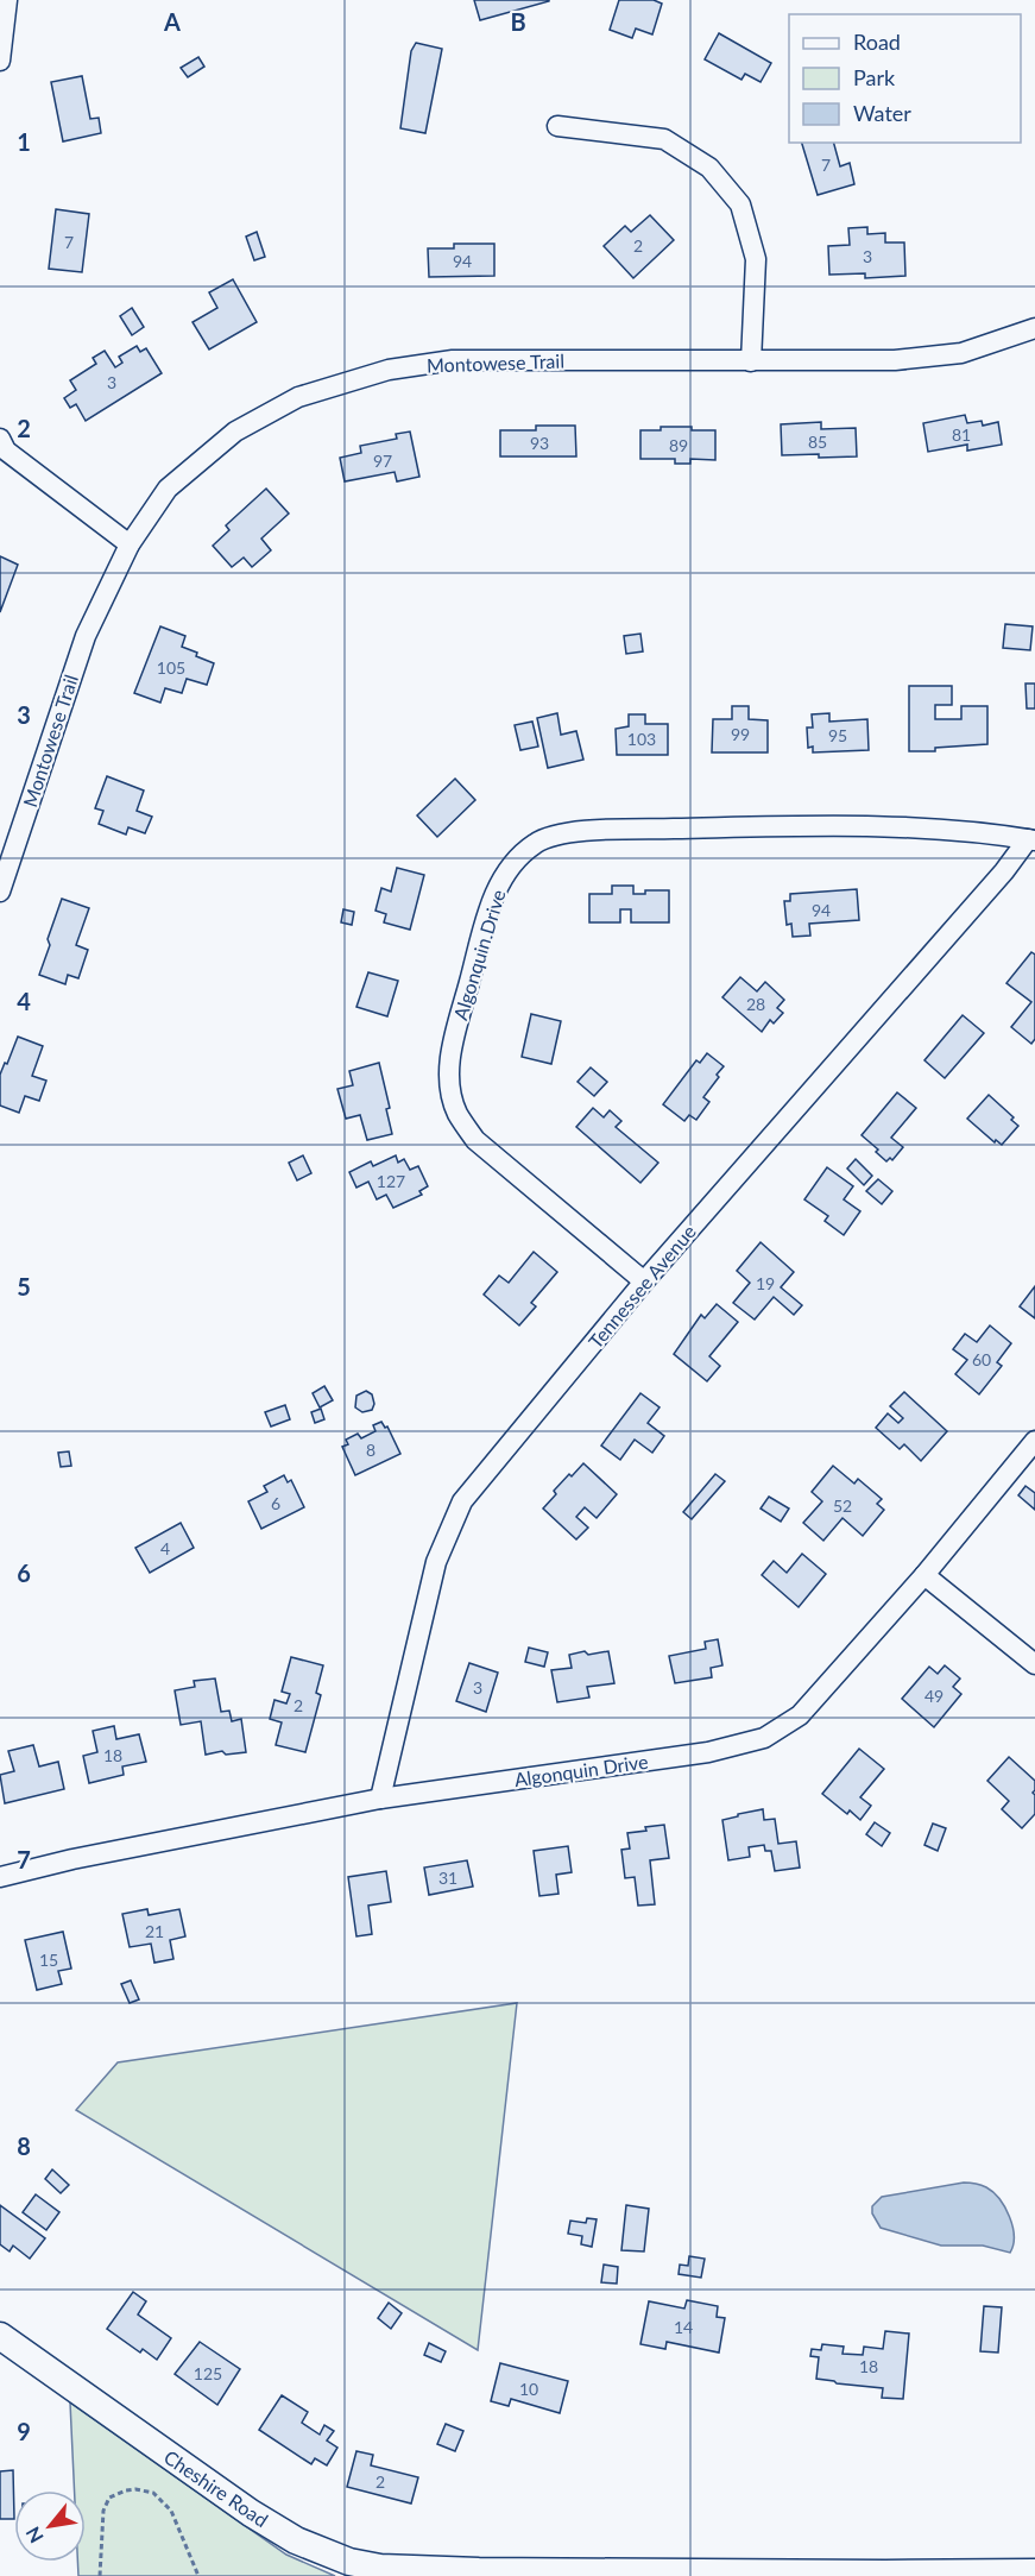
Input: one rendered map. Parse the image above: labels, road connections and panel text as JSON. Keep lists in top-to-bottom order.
{
  "streets": {
    "street": [
      "Montowese Trail",
      "Algonquin Drive",
      "Tennessee Avenue",
      "Cheshire Road"
    ]
  },
  "crossings": [
    ["Algonquin Drive", "Tennessee Avenue"]
  ],
  "house_numbers": [
    "7",
    "7",
    "2",
    "3",
    "94",
    "3",
    "81",
    "85",
    "93",
    "89",
    "97",
    "105",
    "99",
    "95",
    "103",
    "94",
    "28",
    "127",
    "19",
    "60",
    "8",
    "6",
    "52",
    "4",
    "3",
    "49",
    "2",
    "18",
    "31",
    "21",
    "15",
    "14",
    "18",
    "125",
    "10",
    "2"
  ],
  "legend": ["Road", "Park", "Water"],
  "north": "bottom left",
  "grid": {
    "columns": ["A", "B"],
    "rows": [
      "1",
      "2",
      "3",
      "4",
      "5",
      "6",
      "7",
      "8",
      "9"
    ]
  }
}
